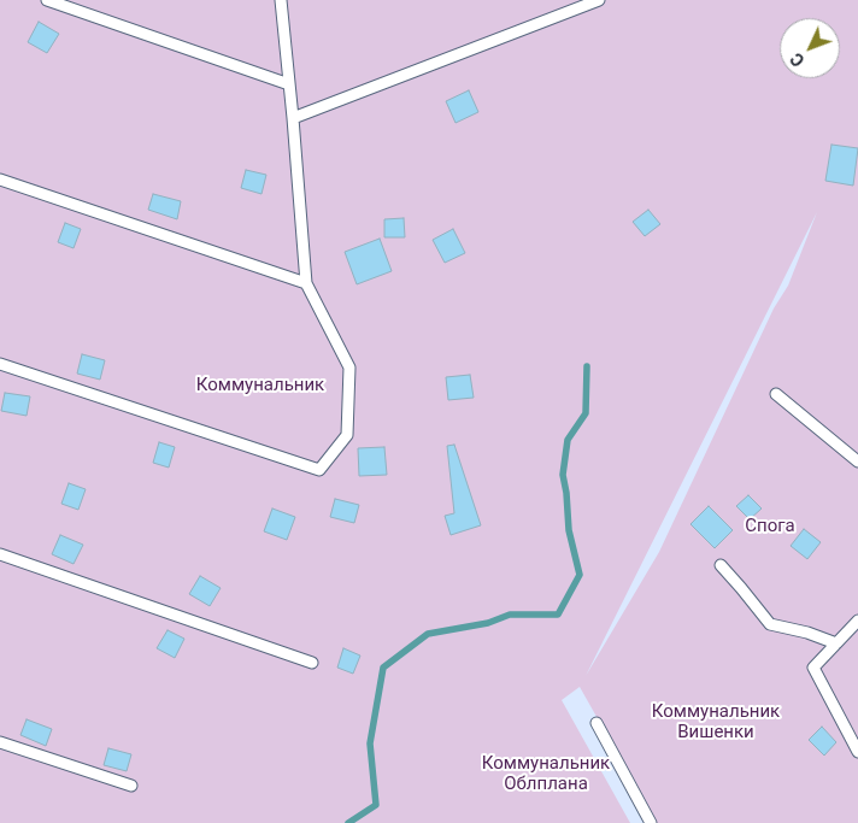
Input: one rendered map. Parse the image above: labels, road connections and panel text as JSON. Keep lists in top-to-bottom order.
{
  "parks": [
    "Коммунальник",
    "Спога",
    "Коммунальник Вишенки",
    "Коммунальник Облплана"
  ],
  "north": "bottom left"
}
